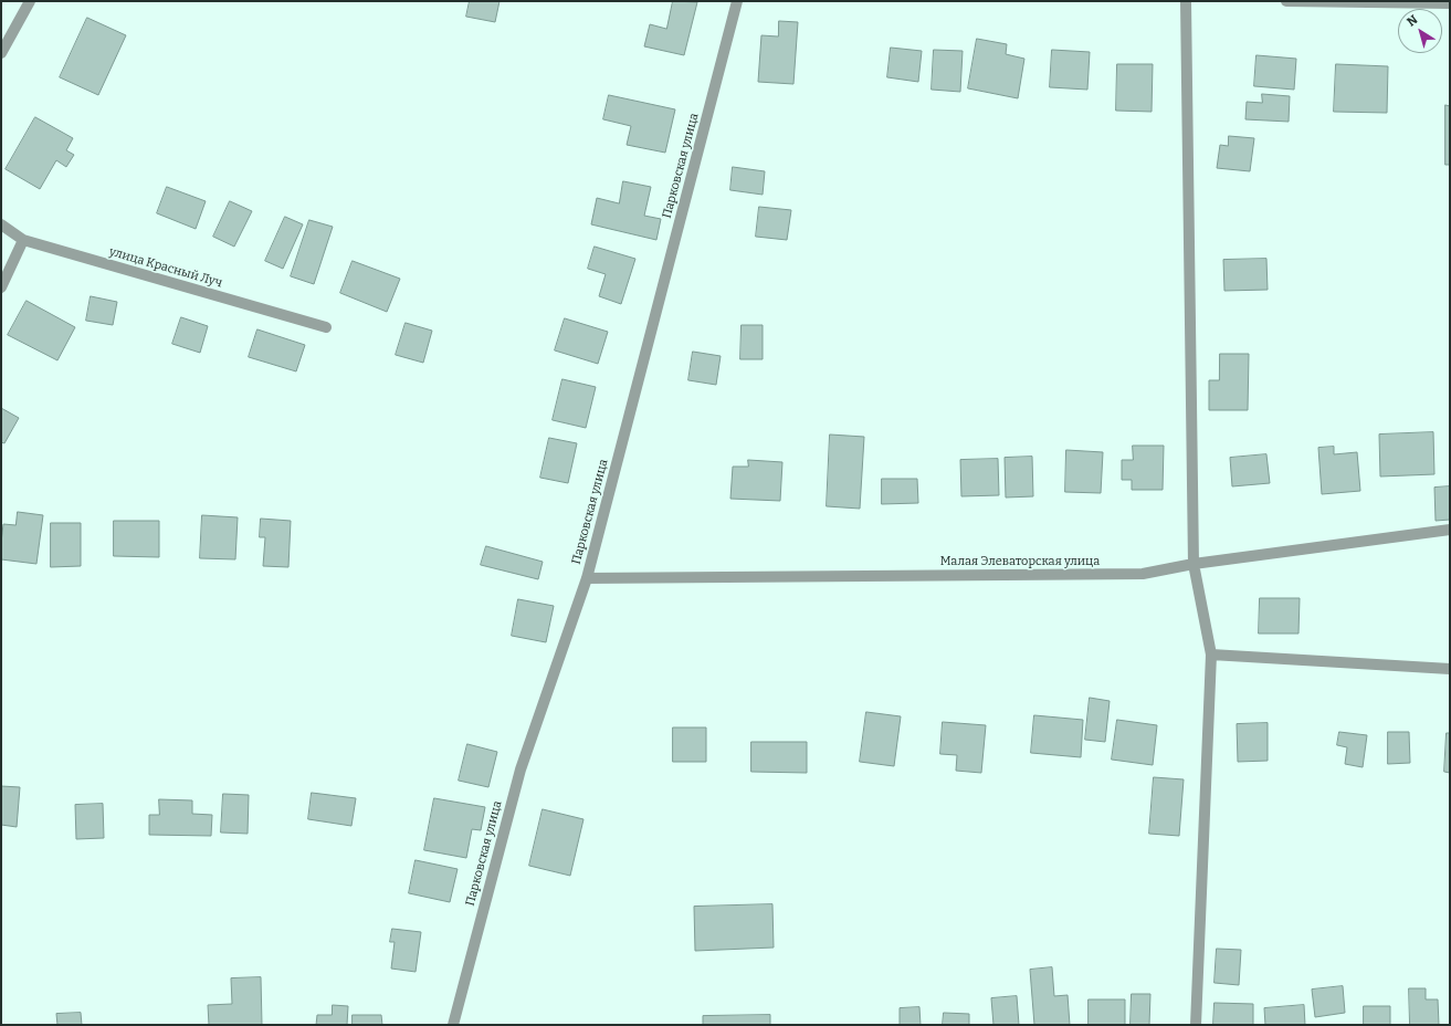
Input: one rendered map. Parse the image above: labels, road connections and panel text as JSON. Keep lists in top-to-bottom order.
{
  "streets": {
    "street": ["Парковская улица", "улица Красный Луч", "Малая Элеваторская улица"]
  },
  "crossings": [
    ["Парковская улица", "Малая Элеваторская улица"]
  ],
  "north": "top left"
}
